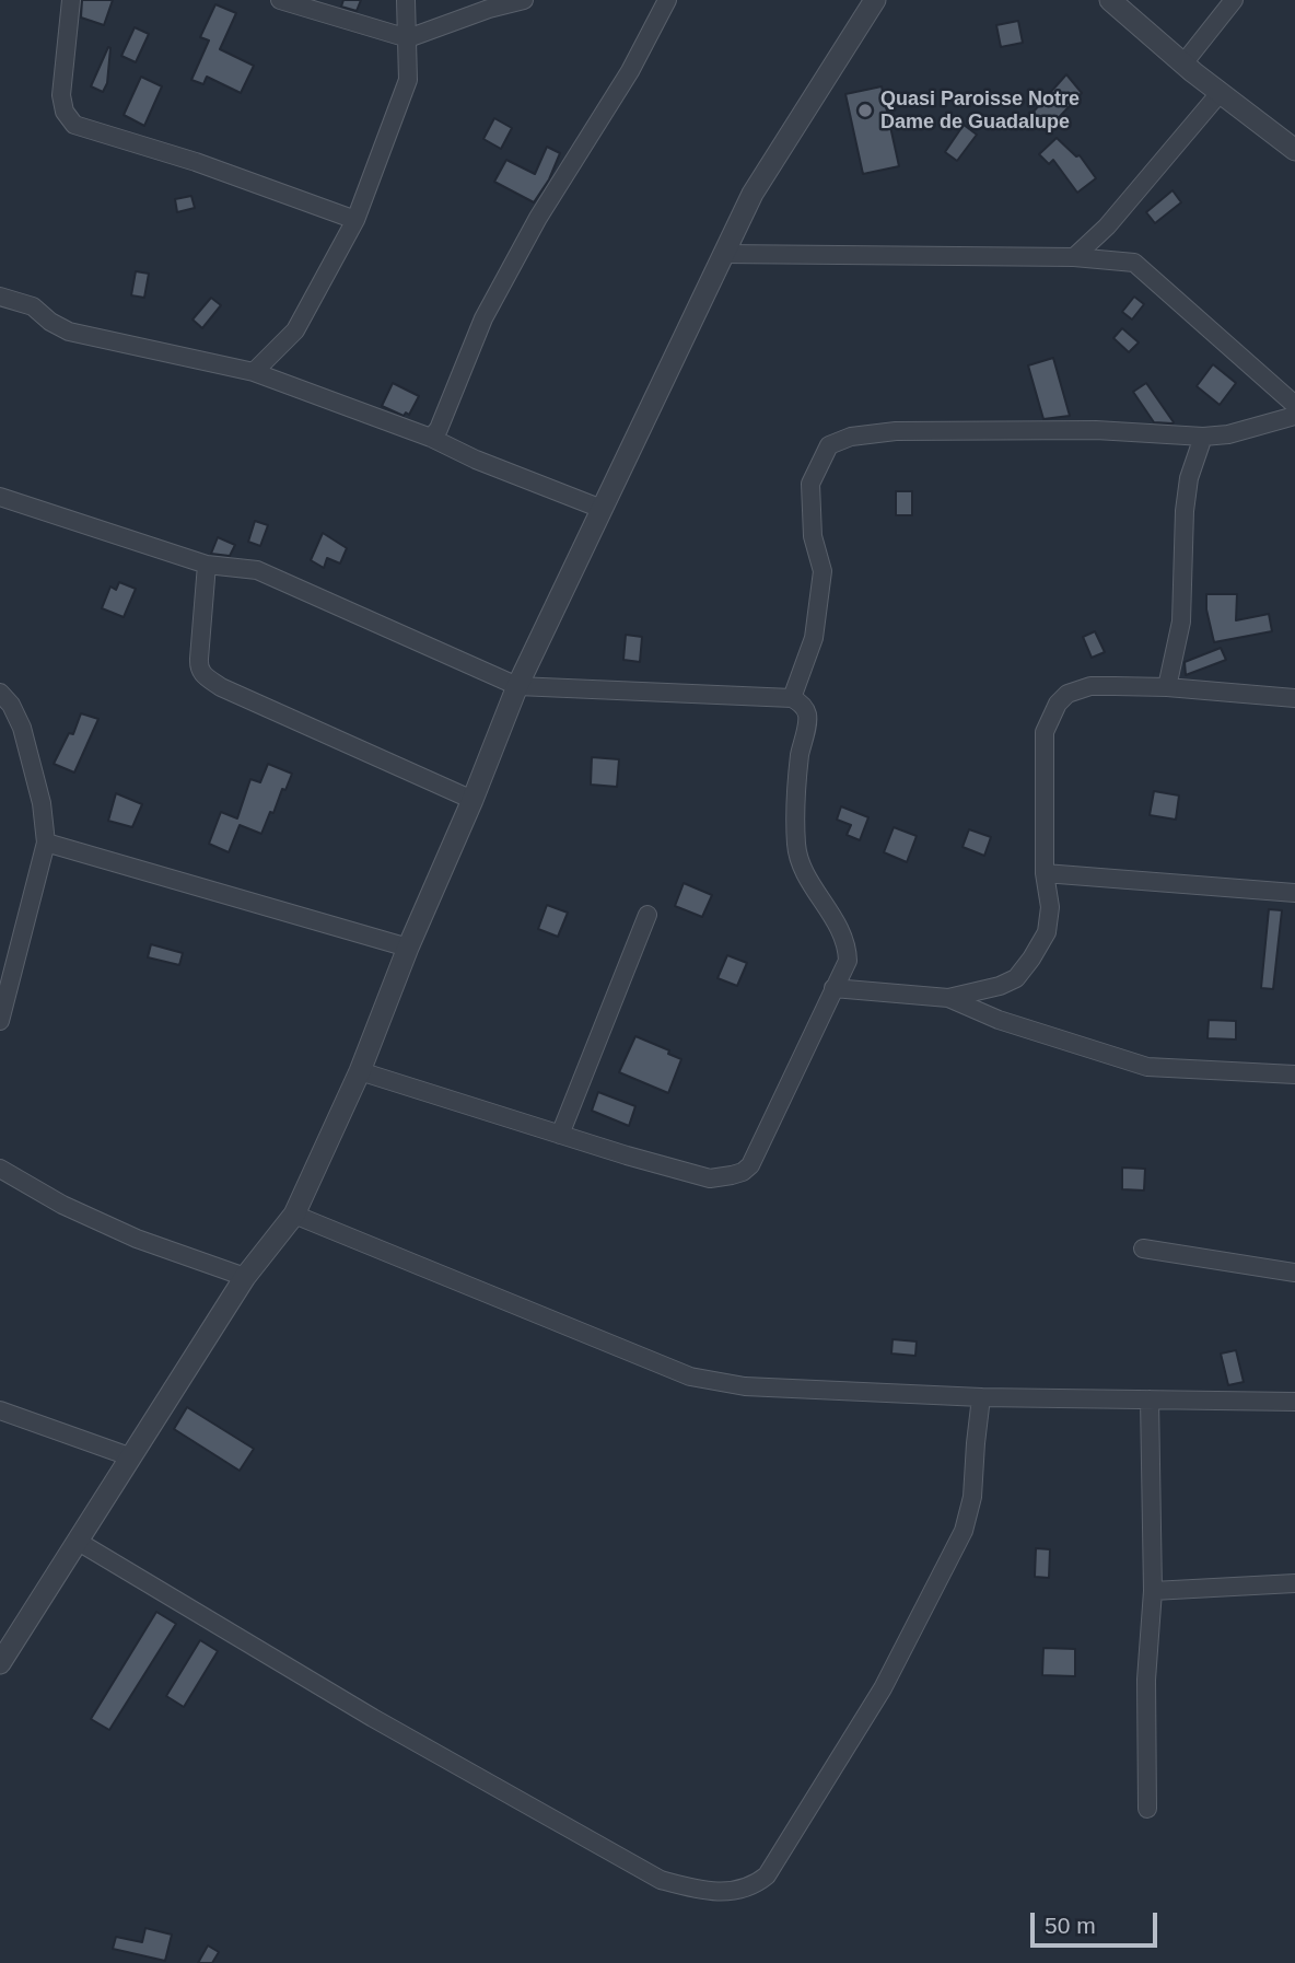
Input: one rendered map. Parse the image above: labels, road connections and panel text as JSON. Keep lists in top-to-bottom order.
{
  "places": ["Quasi Paroisse Notre Dame de Guadalupe"],
  "scale_bar": "50 m"
}
